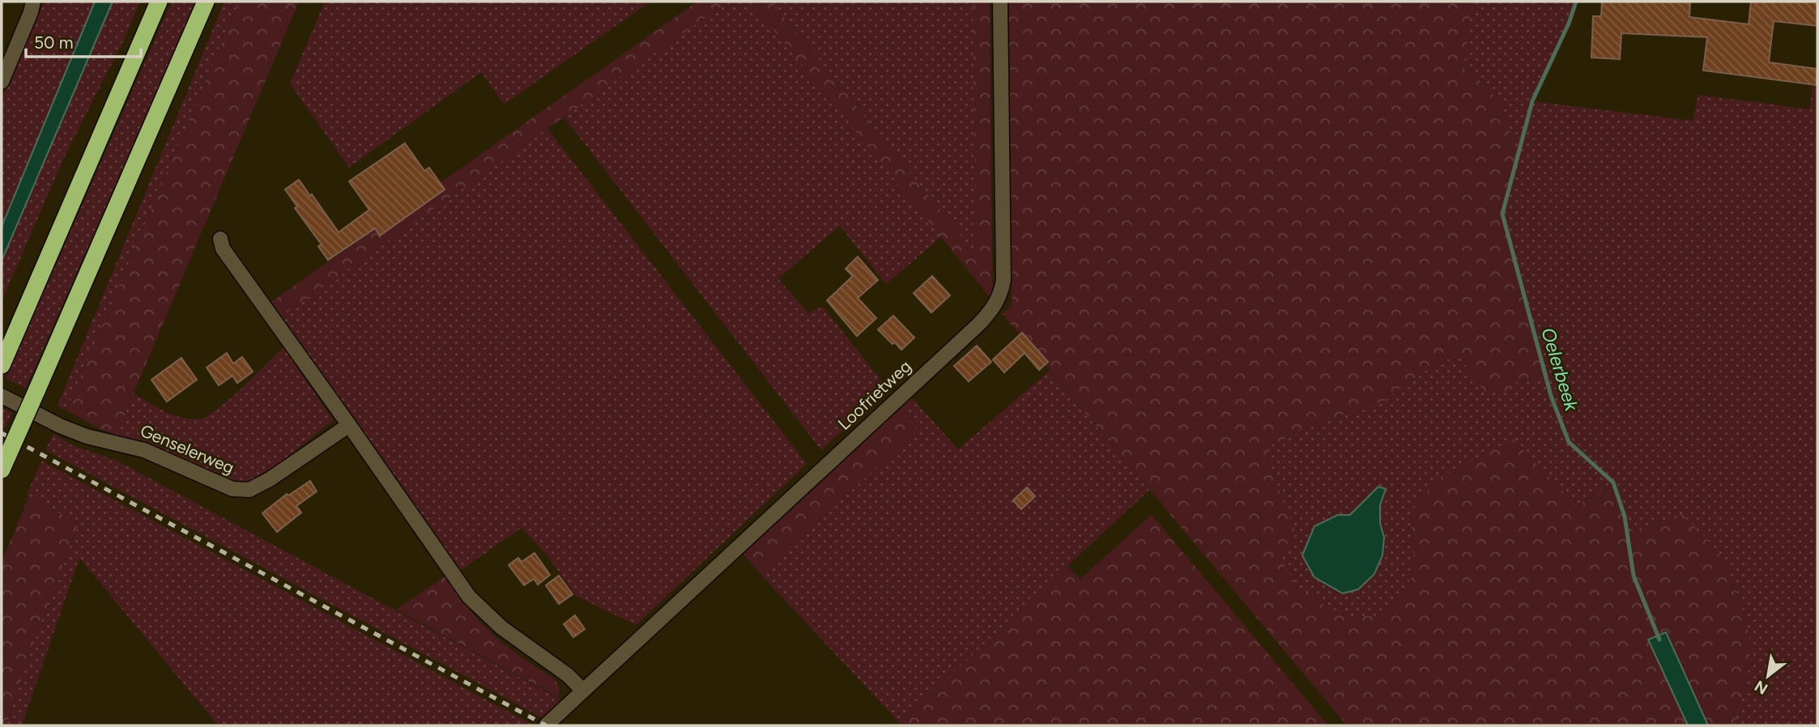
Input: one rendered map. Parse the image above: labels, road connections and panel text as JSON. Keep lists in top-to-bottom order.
{
  "streets": {
    "street": ["Loofrietweg", "Genselerweg"]
  },
  "water": ["Oelerbeek"],
  "scale_bar": "50 m",
  "north": "bottom left"
}
